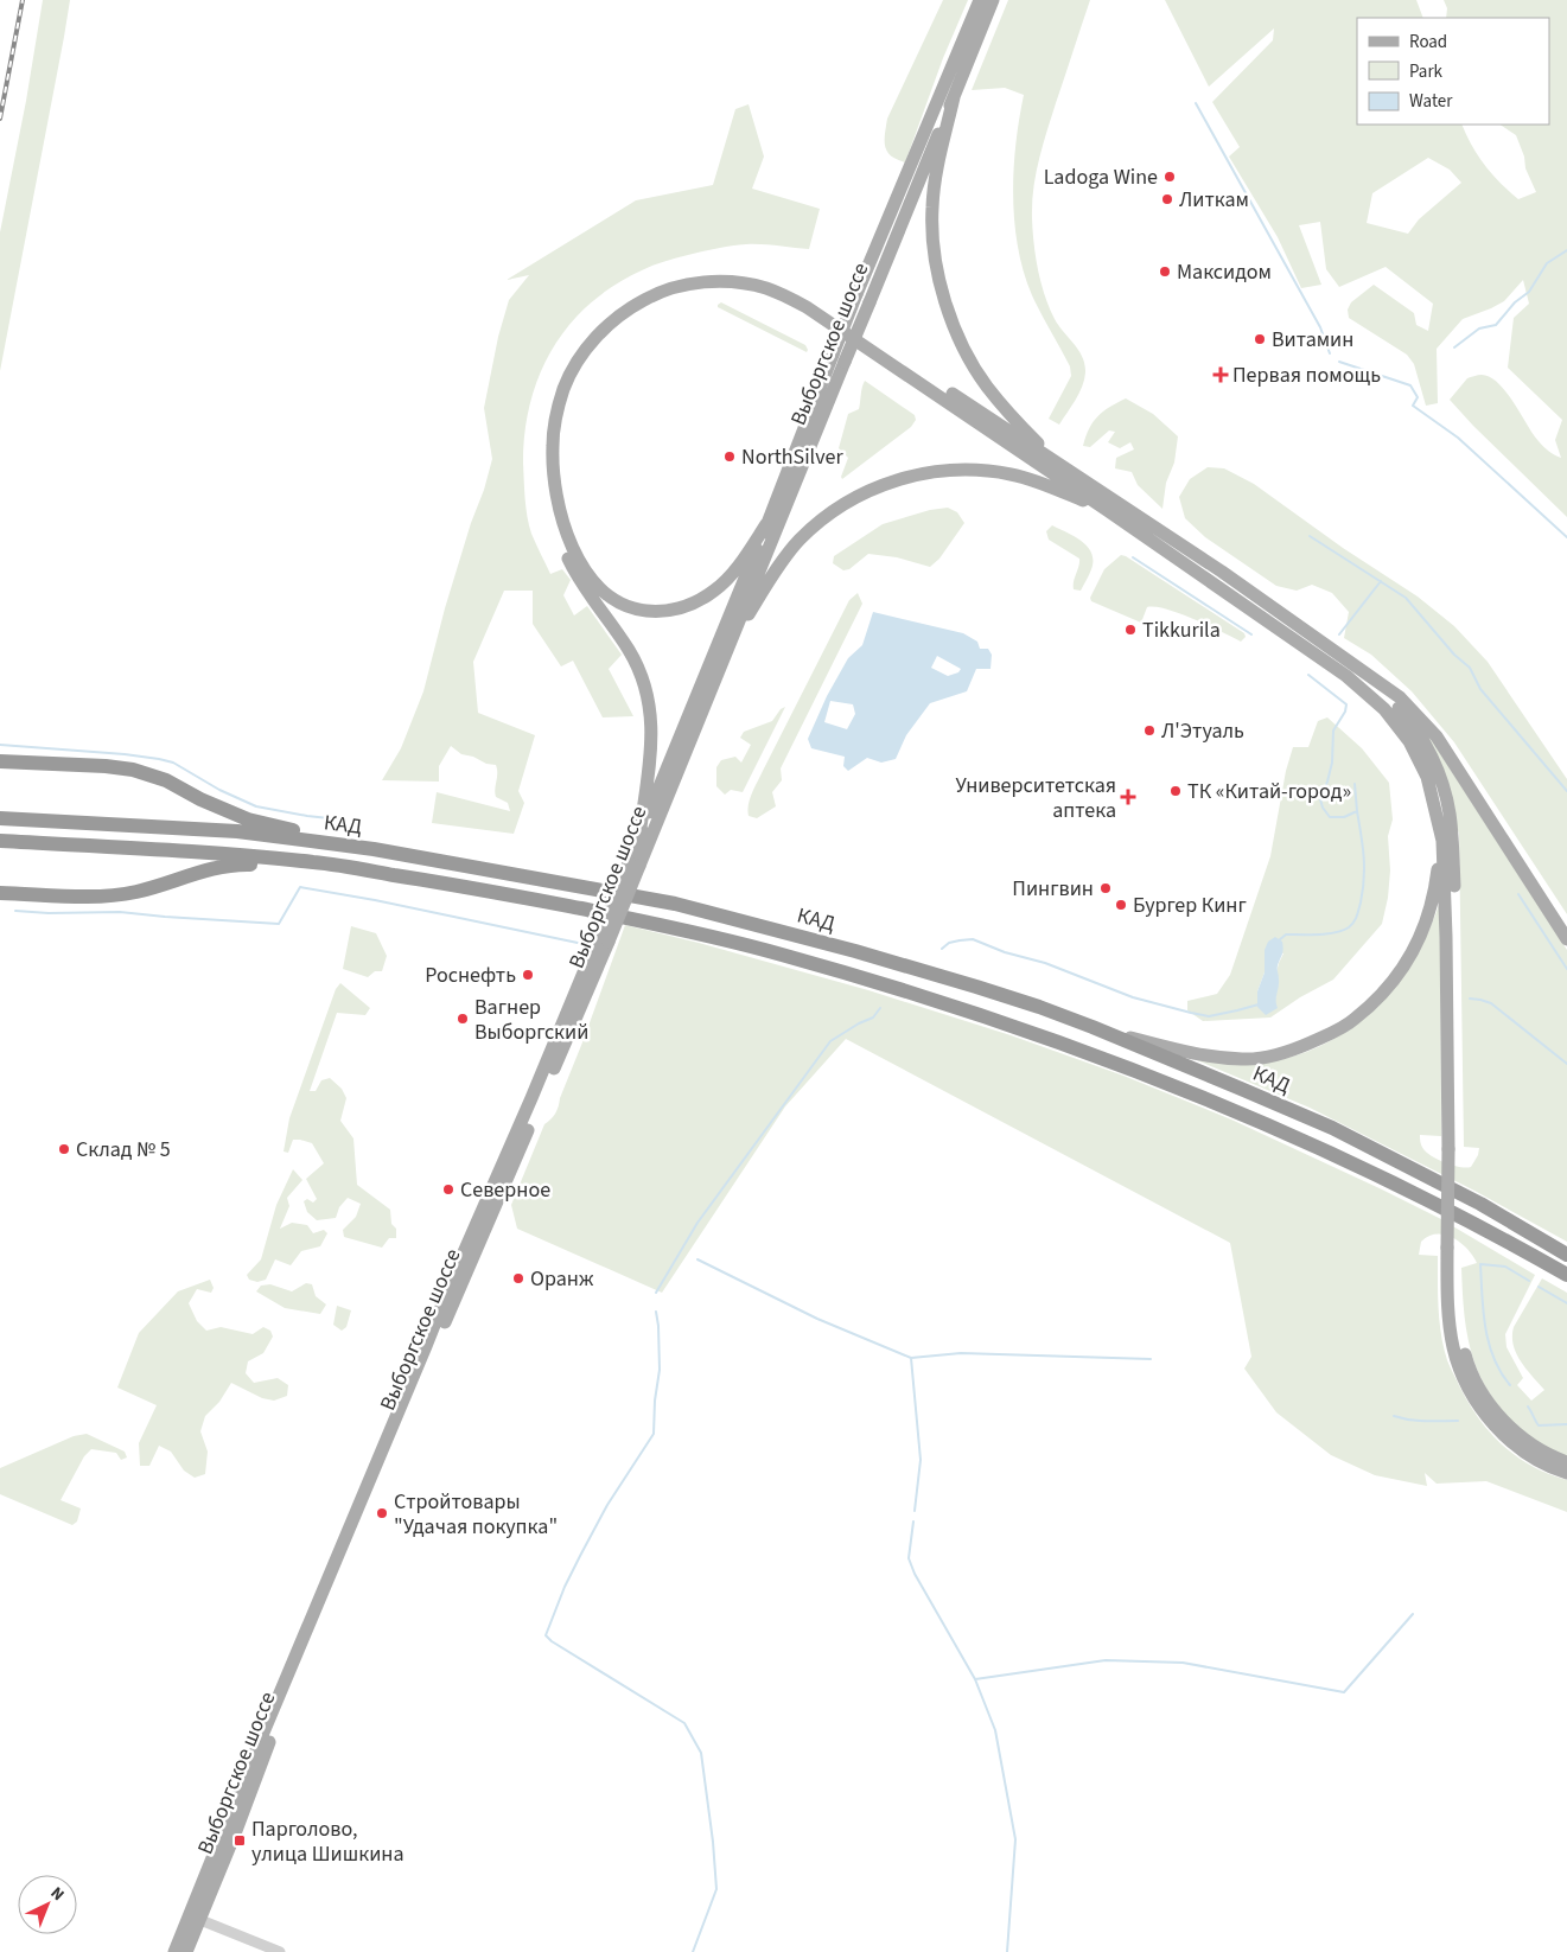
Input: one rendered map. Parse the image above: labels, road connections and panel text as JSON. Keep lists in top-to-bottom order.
{
  "streets": {
    "highway": ["КАД"],
    "main road": ["Выборгское шоссе"]
  },
  "places": {
    "other": [
      "Ladoga Wine",
      "Литкам",
      "Максидом",
      "Витамин",
      "NorthSilver",
      "Tikkurila",
      "Л'Этуаль",
      "ТК «Китай-город»",
      "Пингвин",
      "Бургер Кинг",
      "Роснефть",
      "Вагнер Выборгский",
      "Склад № 5",
      "Северное",
      "Оранж",
      "Cтройтовары \"Удачая покупка\""
    ],
    "health": ["Первая помощь", "Университетская аптека"],
    "transit": ["Парголово, улица Шишкина"]
  },
  "legend": ["Road", "Park", "Water"],
  "north": "top right"
}
